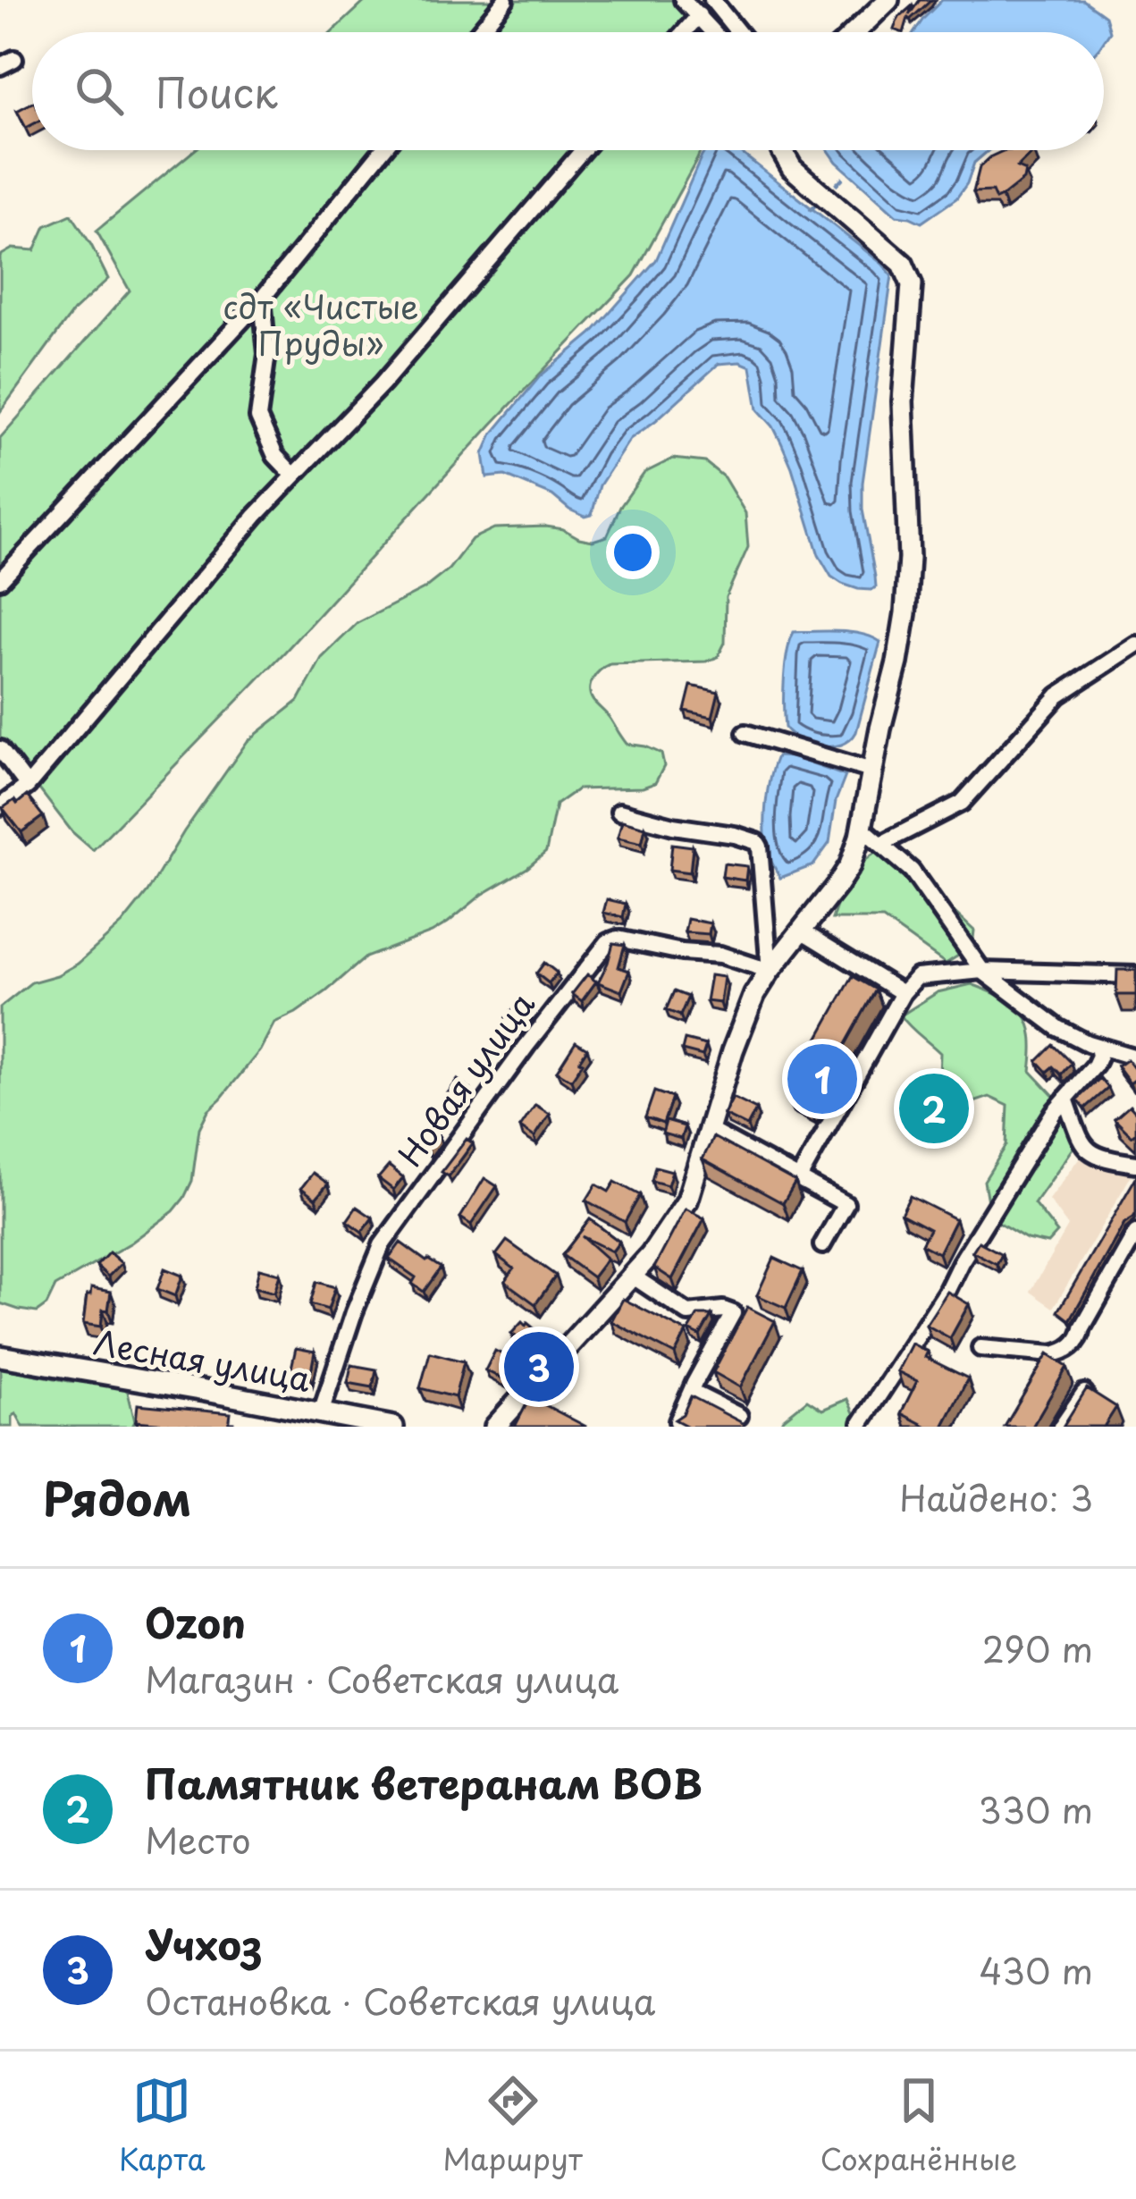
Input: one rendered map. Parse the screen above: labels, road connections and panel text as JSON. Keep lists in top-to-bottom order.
{
  "streets": {
    "main road": ["Лесная улица"],
    "street": ["Новая улица"]
  },
  "crossings": [
    ["Новая улица", "Лесная улица"]
  ],
  "parks": ["сдт «Чистые Пруды»"],
  "page": {
    "search": "Поиск",
    "pins": ["1", "2", "3"],
    "heading": ["Рядом", "Найдено: 3"],
    "list": [
      {
        "mark": "1",
        "name": "Ozon",
        "note": "Магазин · Советская улица",
        "value": "290 m"
      },
      {
        "mark": "2",
        "name": "Памятник ветеранам ВОВ",
        "note": "Место",
        "value": "330 m"
      },
      {
        "mark": "3",
        "name": "Учхоз",
        "note": "Остановка · Советская улица",
        "value": "430 m"
      }
    ],
    "nav": ["Карта", "Маршрут", "Сохранённые"]
  }
}
